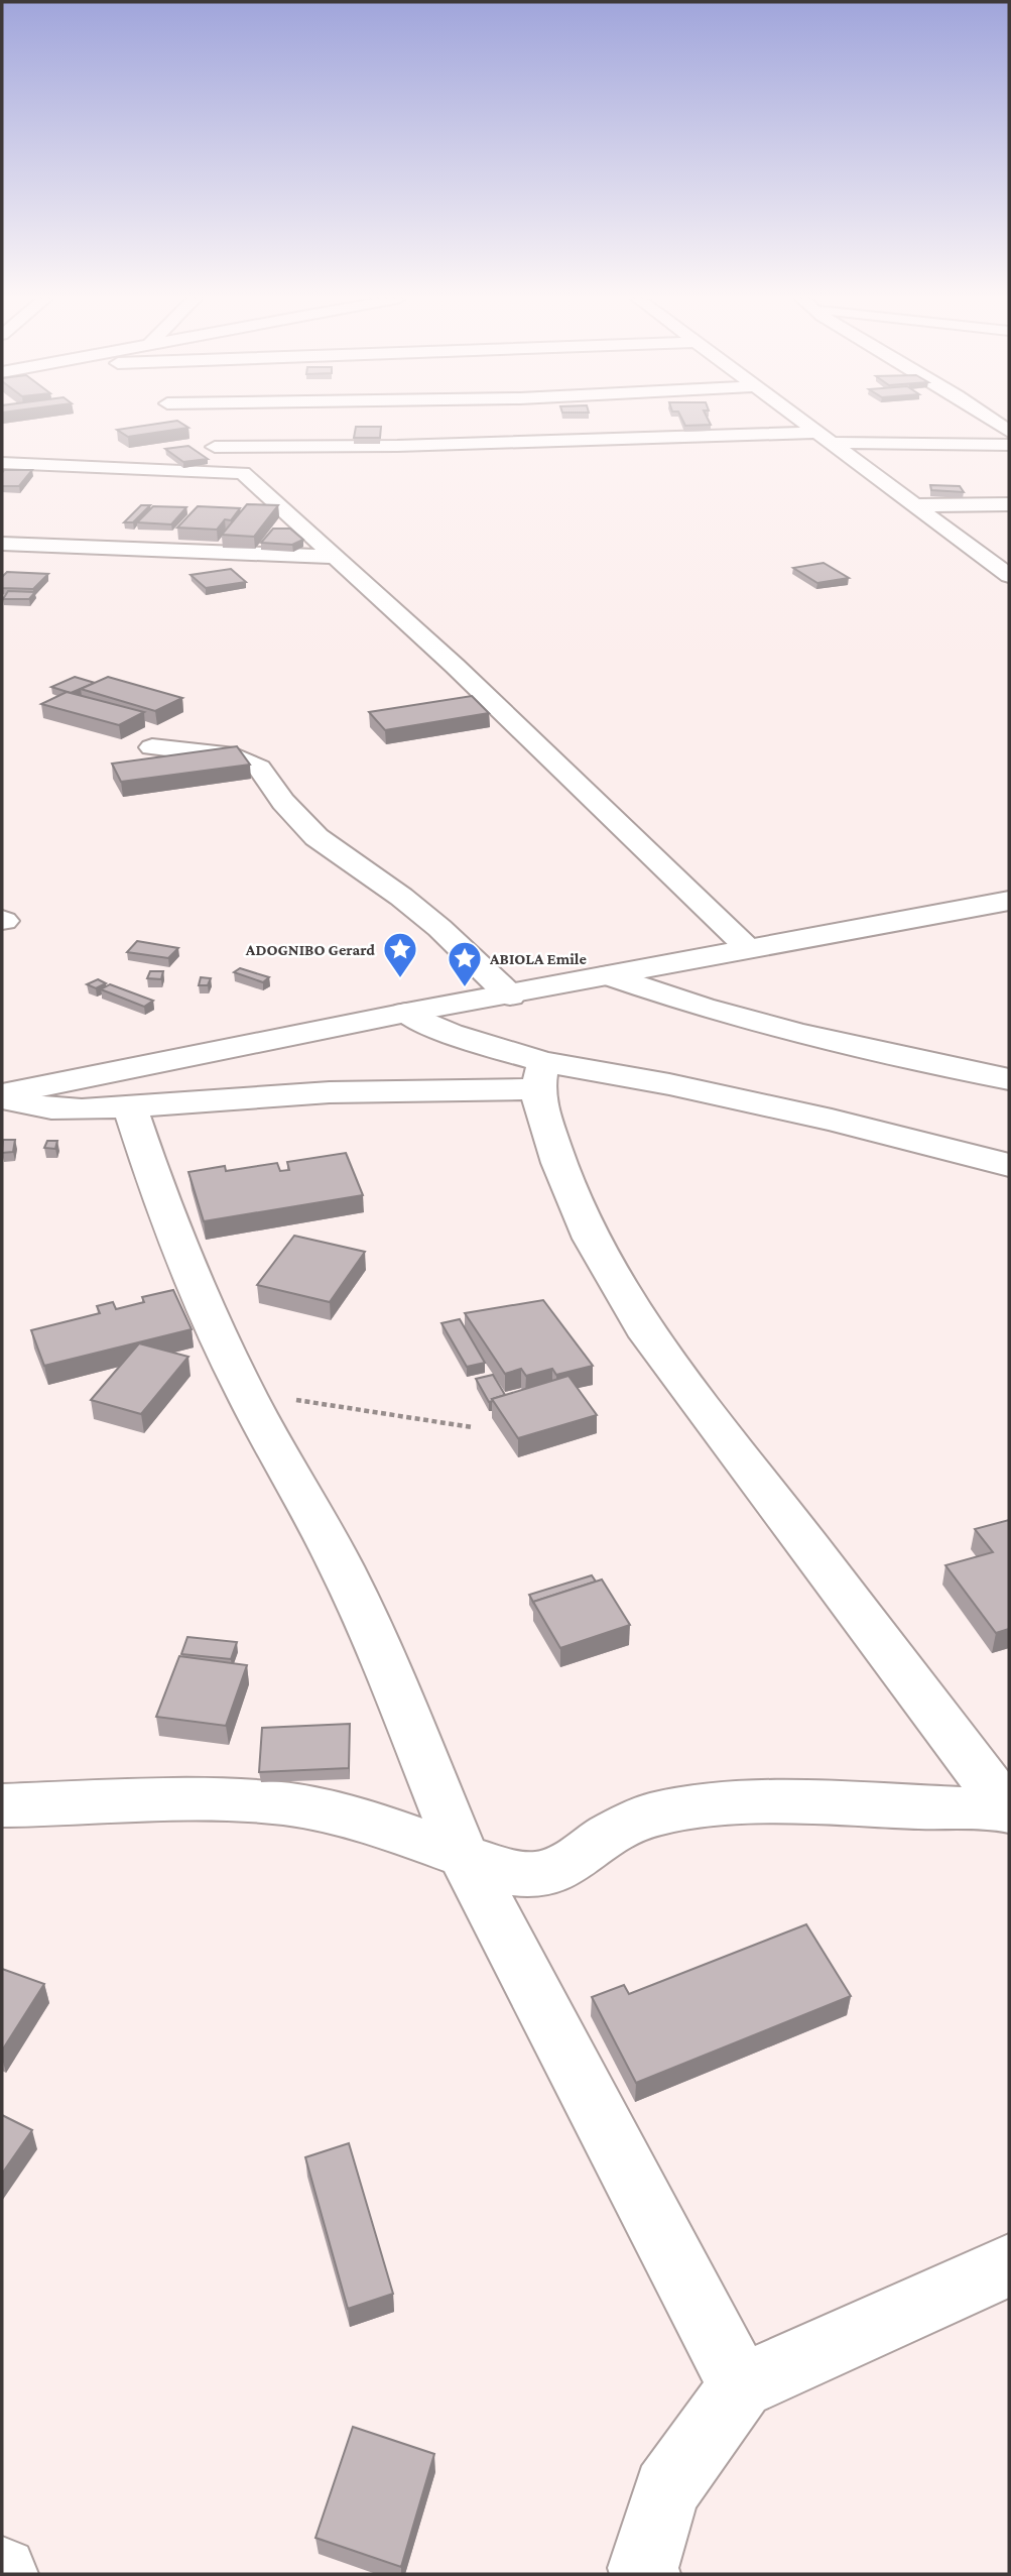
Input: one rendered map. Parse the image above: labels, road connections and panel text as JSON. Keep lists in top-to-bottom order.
{
  "places": {
    "place": ["ADOGNIBO Gerard", "ABIOLA Emile"]
  }
}
